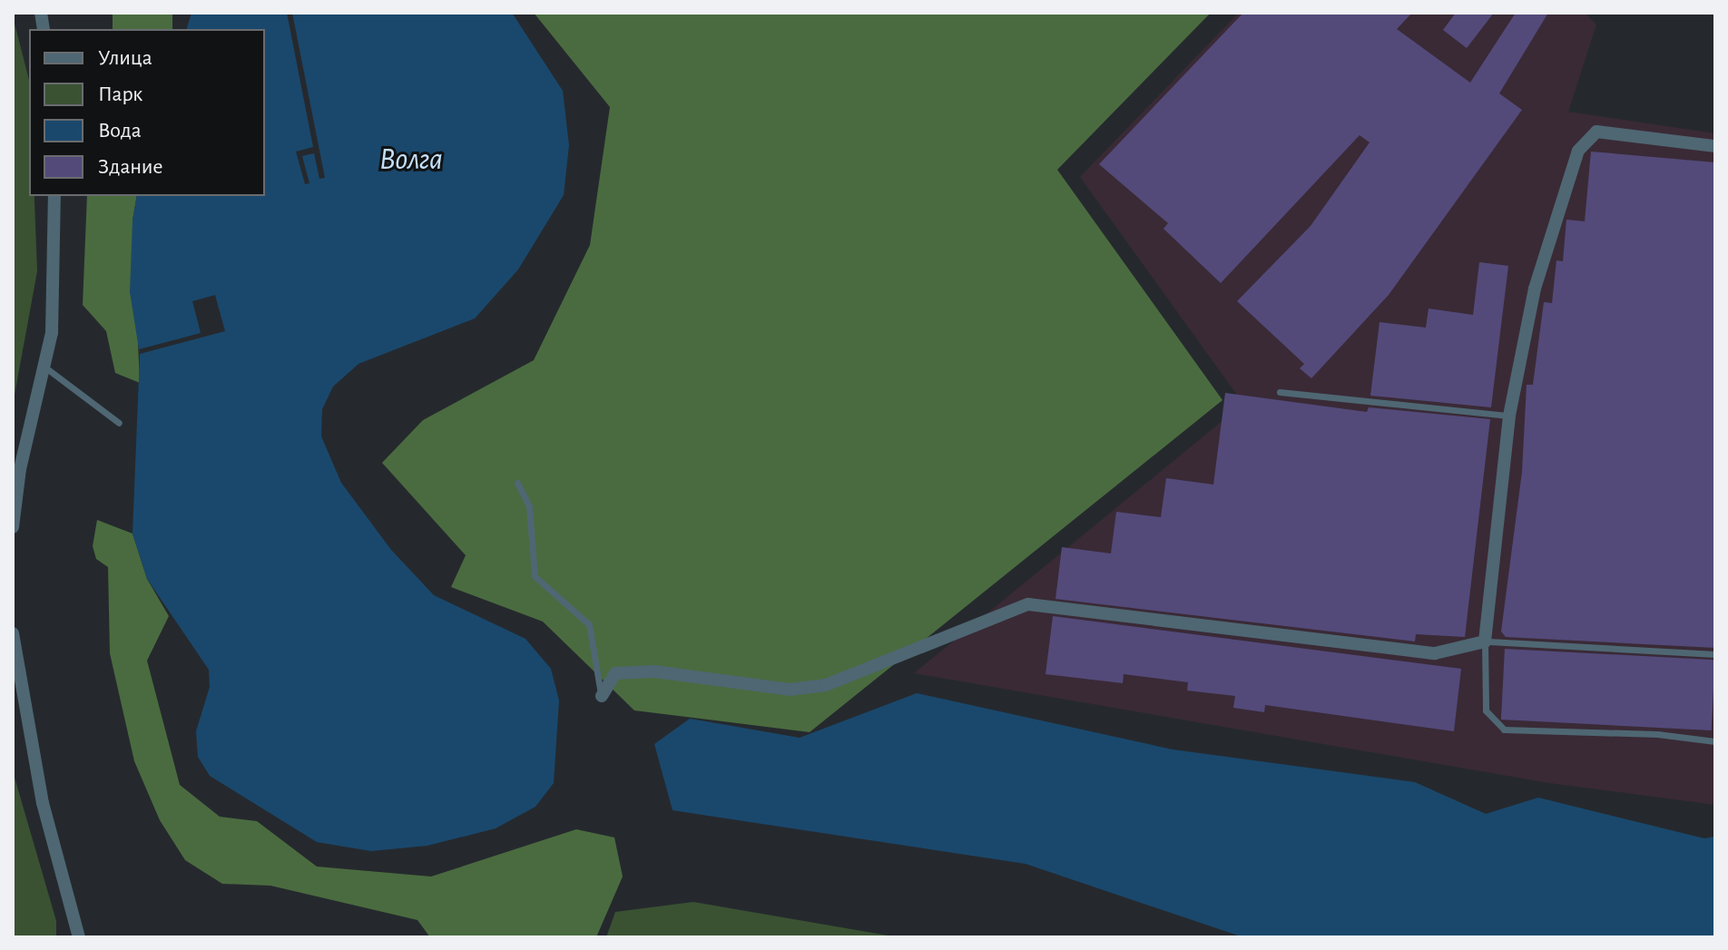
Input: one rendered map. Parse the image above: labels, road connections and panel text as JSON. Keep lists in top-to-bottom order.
{
  "water": ["Волга"],
  "legend": [
    "Улица",
    "Парк",
    "Вода",
    "Здание"
  ]
}
